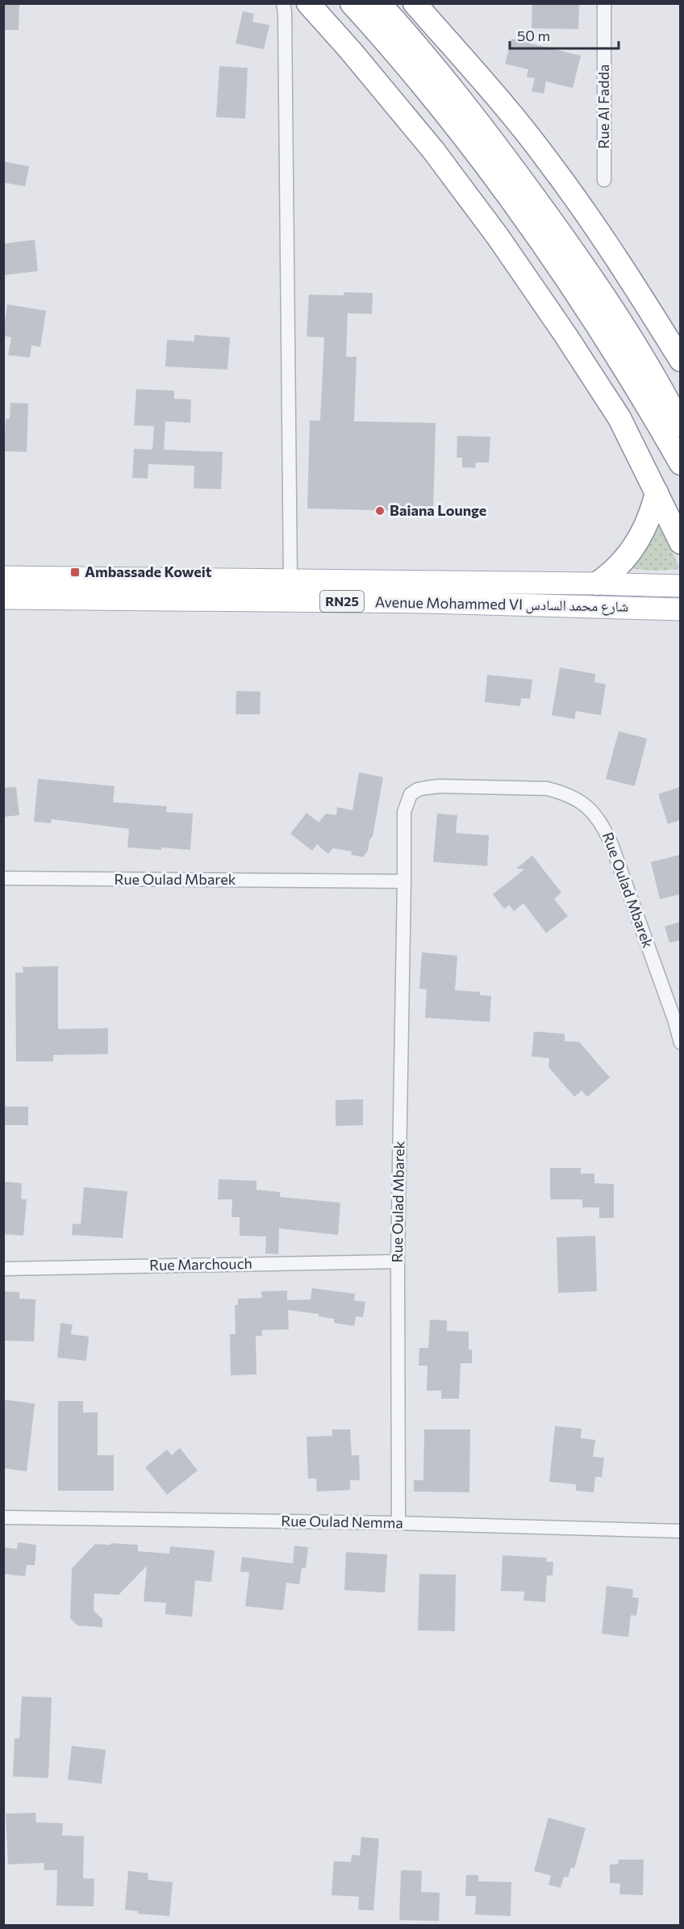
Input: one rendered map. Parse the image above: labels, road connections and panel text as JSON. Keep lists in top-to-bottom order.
{
  "streets": {
    "main road": ["RN25", "Avenue Mohammed VI شارع محمد السادس"],
    "street": [
      "Rue Al Fadda",
      "Rue Oulad Mbarek",
      "Rue Marchouch",
      "Rue Oulad Nemma"
    ]
  },
  "crossings": [
    ["Rue Oulad Mbarek", "Rue Marchouch"],
    ["Rue Oulad Mbarek", "Rue Oulad Nemma"]
  ],
  "places": {
    "other": ["Baiana Lounge"],
    "transit": ["Ambassade Koweit"]
  },
  "scale_bar": "50 m"
}
